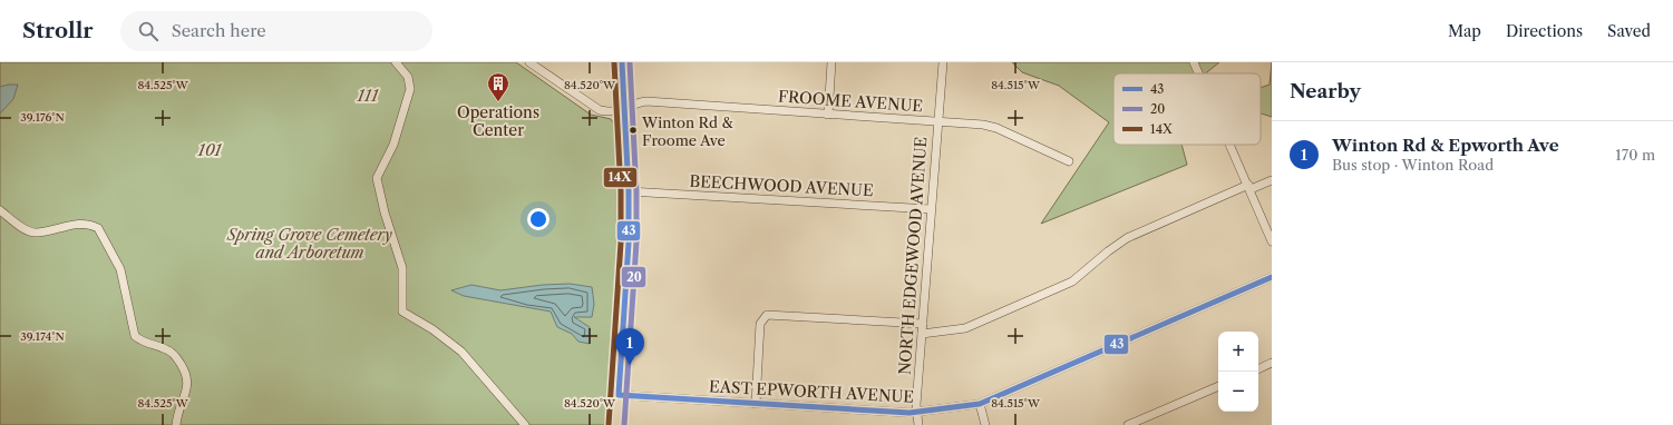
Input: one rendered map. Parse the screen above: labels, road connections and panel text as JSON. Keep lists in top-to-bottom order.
{
  "streets": {
    "street": [
      "FROOME AVENUE",
      "BEECHWOOD AVENUE",
      "NORTH EDGEWOOD AVENUE",
      "EAST EPWORTH AVENUE"
    ]
  },
  "crossings": [
    ["FROOME AVENUE", "NORTH EDGEWOOD AVENUE"],
    ["BEECHWOOD AVENUE", "NORTH EDGEWOOD AVENUE"],
    ["NORTH EDGEWOOD AVENUE", "EAST EPWORTH AVENUE"]
  ],
  "parks": ["111", "101", "Spring Grove Cemetery and Arboretum"],
  "places": {
    "building": ["Operations Center"],
    "other": ["Winton Rd & Froome Ave"]
  },
  "lines": ["transit line 43", "transit line 20", "transit line 14X"],
  "legend": ["43", "20", "14X"],
  "page": {
    "header": "Strollr",
    "search": "Search here",
    "nav": ["Map", "Directions", "Saved"],
    "heading": "Nearby",
    "list": [
      {
        "mark": "1",
        "name": "Winton Rd & Epworth Ave",
        "note": "Bus stop · Winton Road",
        "value": "170 m"
      }
    ],
    "pins": "1",
    "map_buttons": ["+", "−"]
  },
  "coordinates": [
    "84.525°W",
    "84.520°W",
    "84.515°W",
    "39.176°N",
    "39.174°N"
  ]
}
